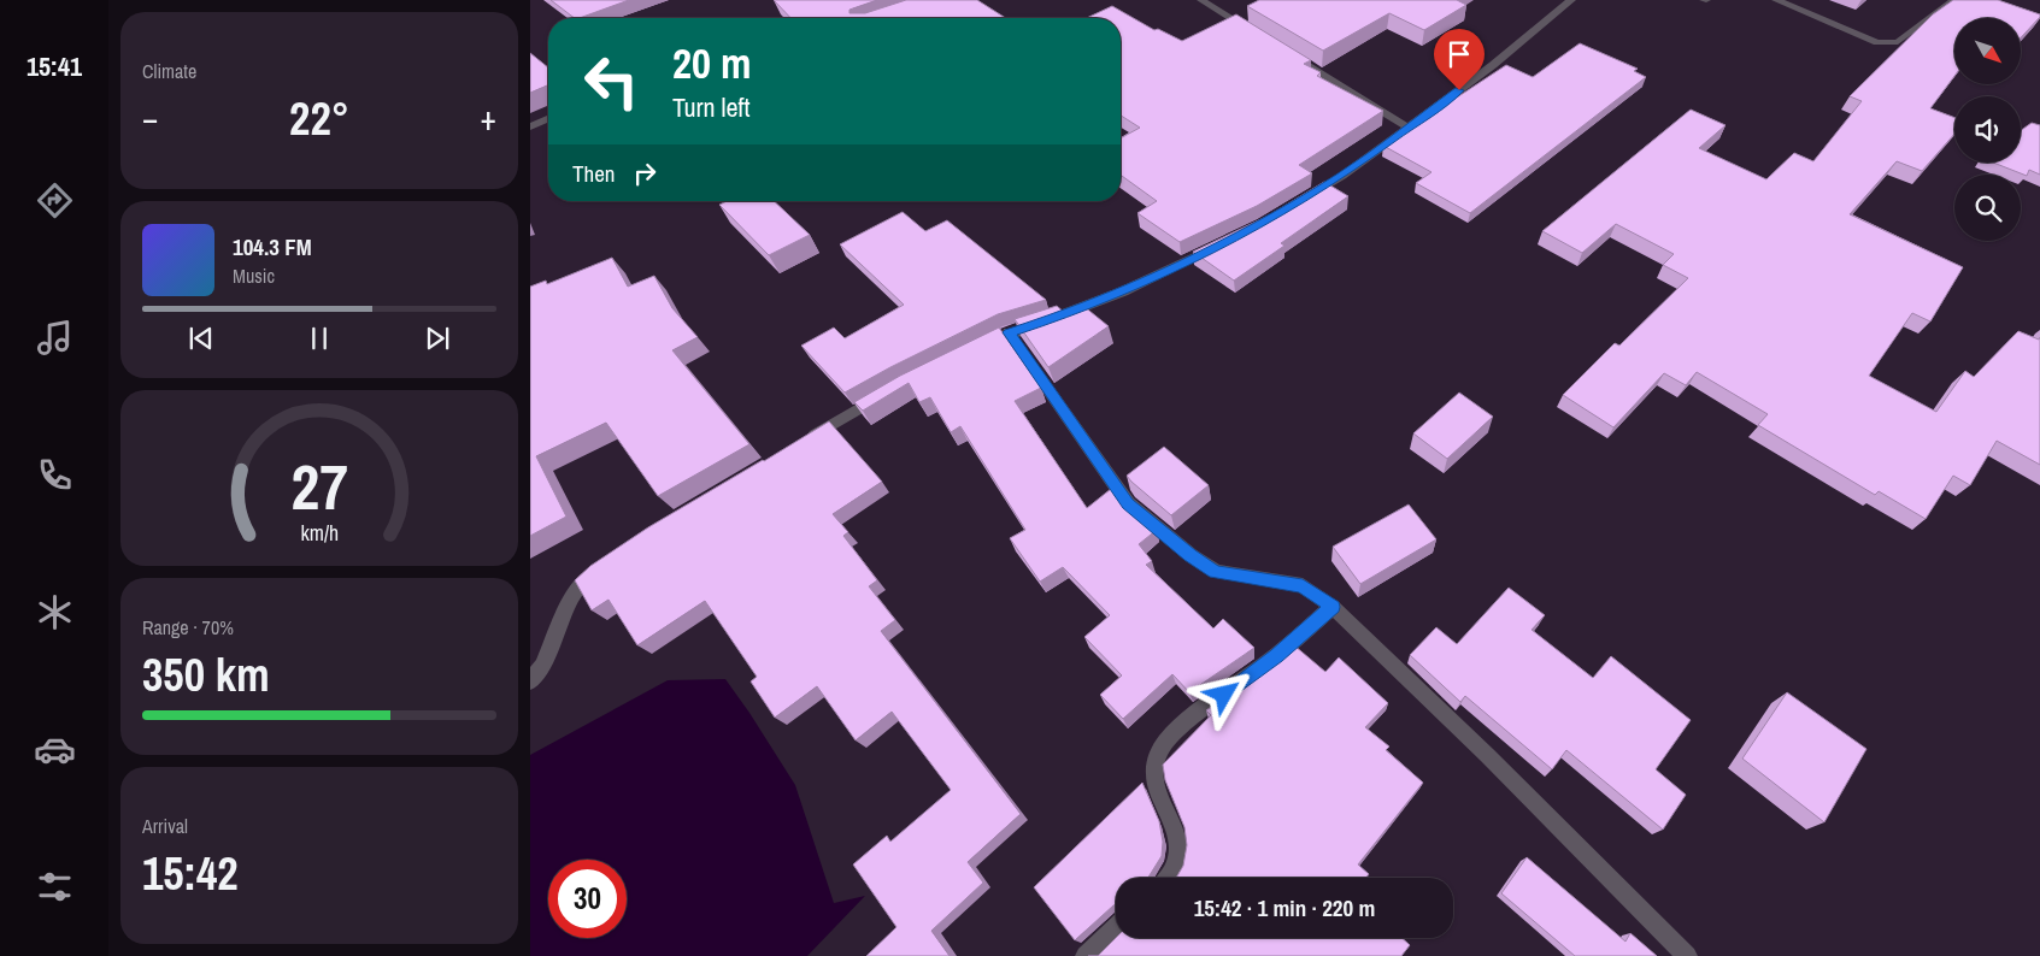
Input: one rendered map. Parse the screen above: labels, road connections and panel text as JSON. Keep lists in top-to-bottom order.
{
  "north": "bottom right",
  "page": {
    "tabs": "15:41",
    "tile": [
      "Climate",
      ["Range · 70%", "350 km"],
      ["Arrival", "15:42"]
    ],
    "turn": ["20 m", "Turn left"],
    "heat": ["−", "22°", "+"],
    "then": "Then",
    "song": ["104.3 FM", "Music"],
    "limit": "30",
    "trip": "15:42 · 1 min · 220 m",
    "gauge": ["27", "km/h"]
  }
}
